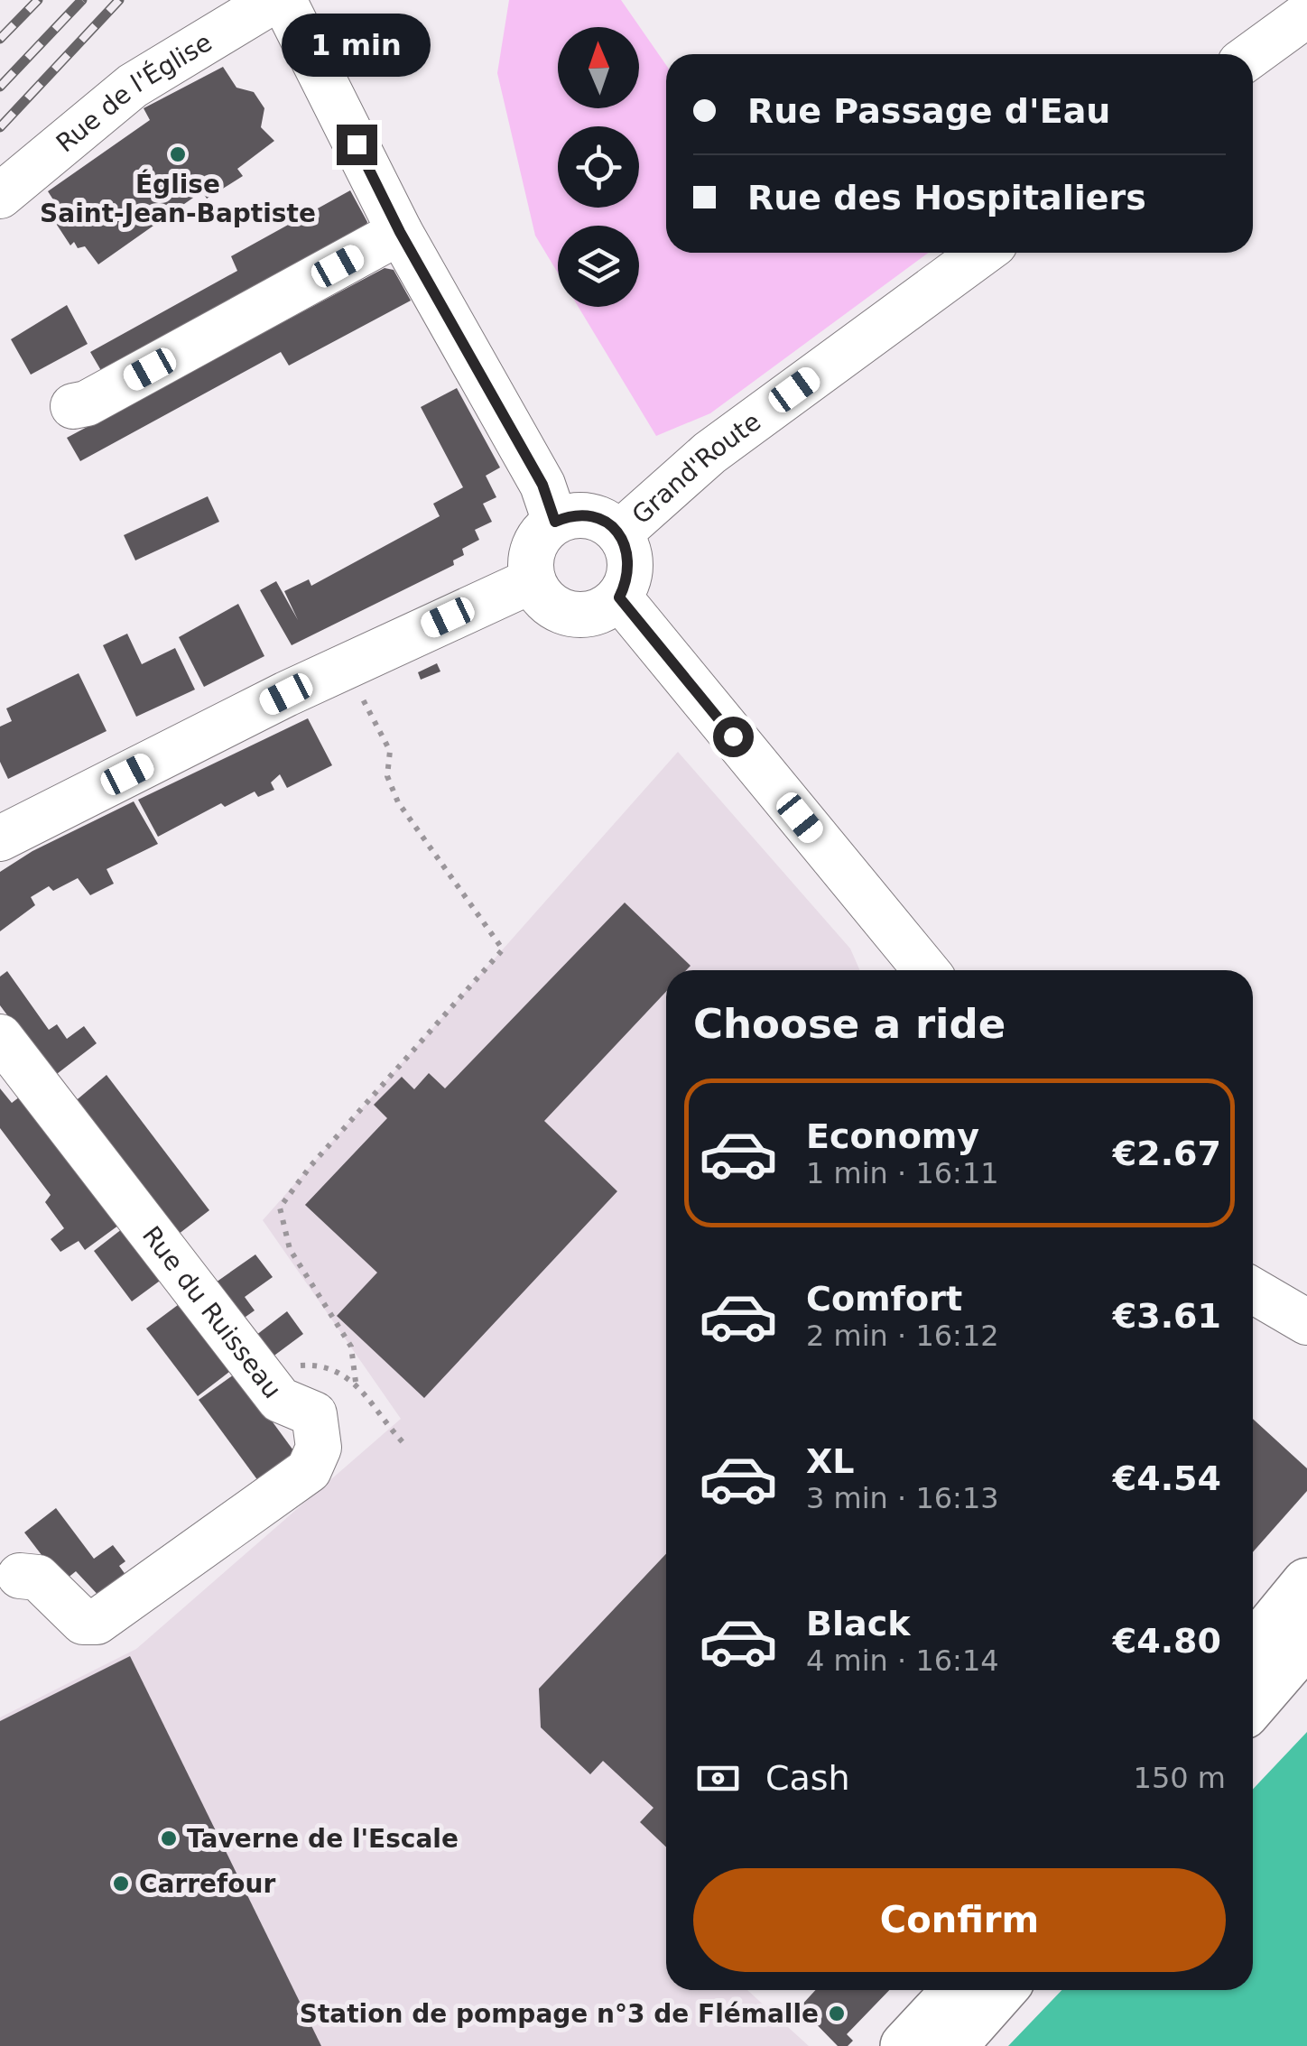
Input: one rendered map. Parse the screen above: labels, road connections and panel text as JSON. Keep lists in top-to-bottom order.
{
  "streets": {
    "street": ["Rue de l'Église", "Grand'Route", "Rue du Ruisseau"]
  },
  "places": [
    "Église Saint-Jean-Baptiste",
    "Taverne de l'Escale",
    "Carrefour",
    "Station de pompage n°3 de Flémalle"
  ],
  "north": "top",
  "page": {
    "bubble": "1 min",
    "banner": ["Rue Passage d'Eau", "Rue des Hospitaliers"],
    "heading": "Choose a ride",
    "list": [
      {
        "name": "Economy",
        "note": "1 min · 16:11",
        "value": "€2.67"
      },
      {
        "name": "Comfort",
        "note": "2 min · 16:12",
        "value": "€3.61"
      },
      {
        "name": "XL",
        "note": "3 min · 16:13",
        "value": "€4.54"
      },
      {
        "name": "Black",
        "note": "4 min · 16:14",
        "value": "€4.80"
      }
    ],
    "pay": ["Cash", "150 m"],
    "buttons": "Confirm"
  }
}
